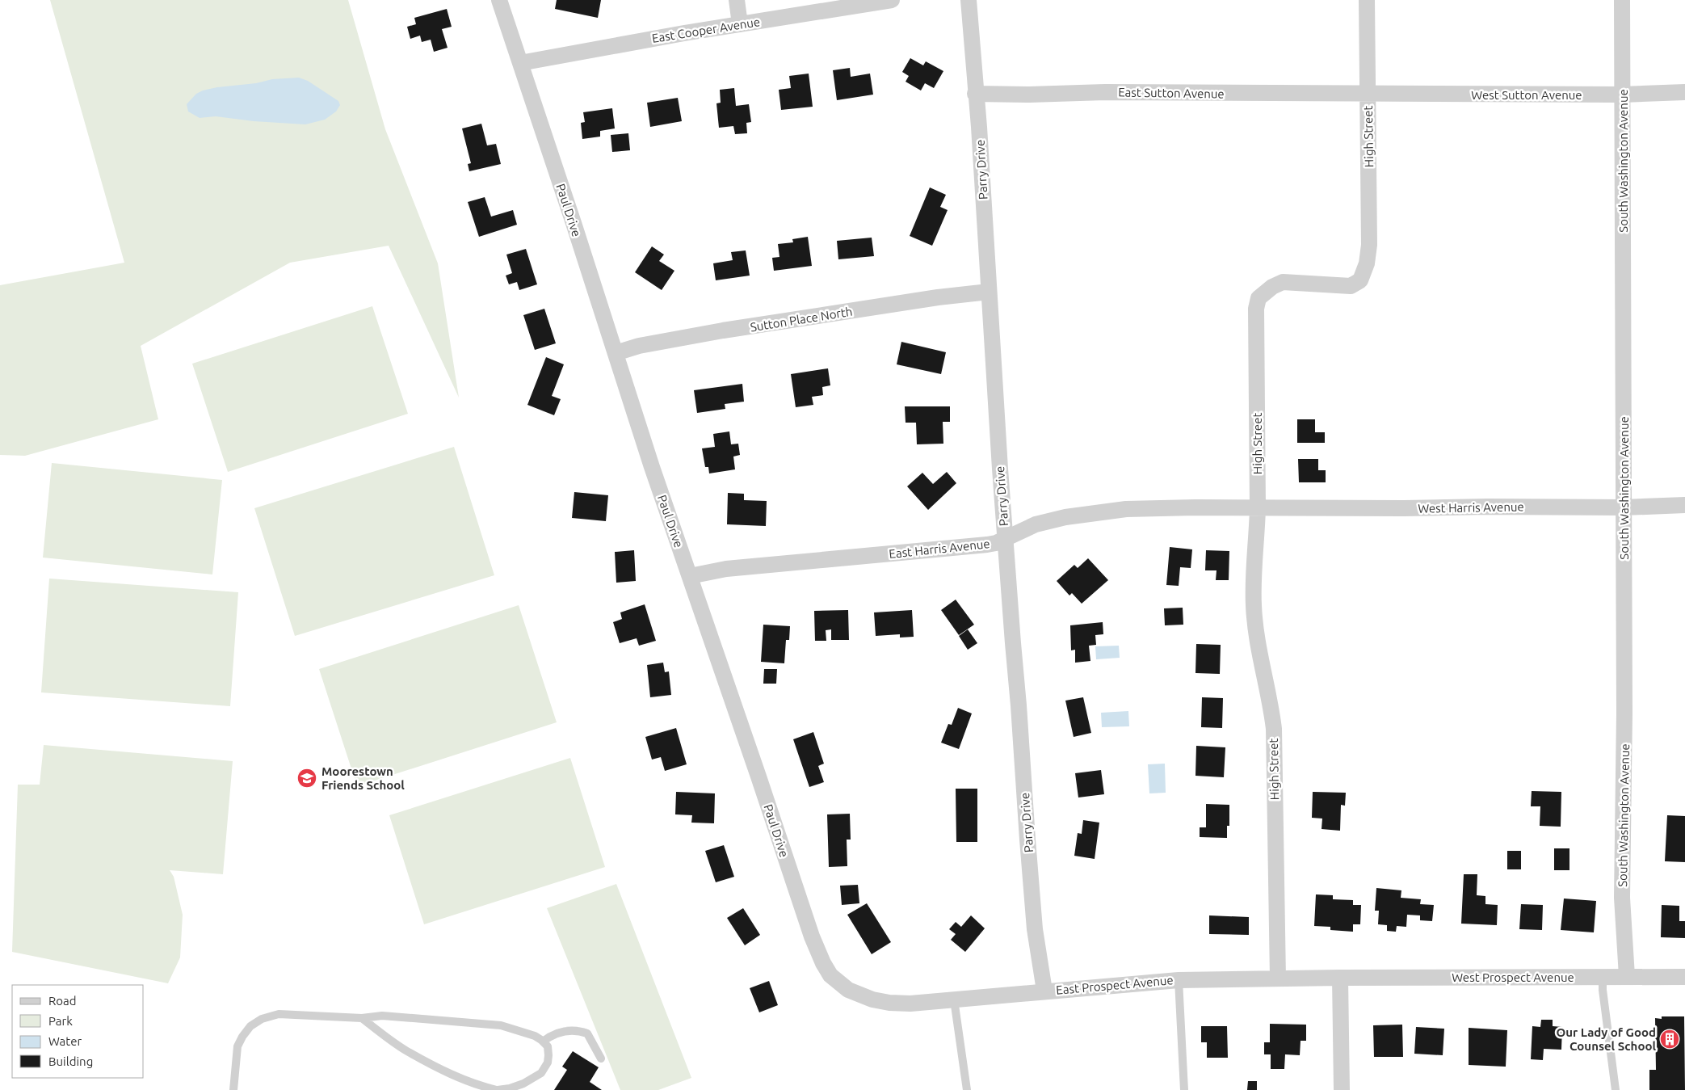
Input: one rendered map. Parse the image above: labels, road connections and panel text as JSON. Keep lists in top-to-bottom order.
{
  "streets": {
    "street": [
      "East Cooper Avenue",
      "East Sutton Avenue",
      "West Sutton Avenue",
      "High Street",
      "South Washington Avenue",
      "Parry Drive",
      "Paul Drive",
      "Sutton Place North",
      "West Harris Avenue",
      "East Harris Avenue",
      "West Prospect Avenue",
      "East Prospect Avenue"
    ]
  },
  "crossings": [
    ["East Cooper Avenue", "Paul Drive"],
    ["East Sutton Avenue", "West Sutton Avenue"],
    ["East Sutton Avenue", "High Street"],
    ["East Sutton Avenue", "Parry Drive"],
    ["West Sutton Avenue", "High Street"],
    ["West Sutton Avenue", "South Washington Avenue"],
    ["High Street", "West Harris Avenue"],
    ["High Street", "East Harris Avenue"],
    ["High Street", "East Prospect Avenue"],
    ["South Washington Avenue", "West Harris Avenue"],
    ["South Washington Avenue", "West Prospect Avenue"],
    ["Parry Drive", "Sutton Place North"],
    ["Parry Drive", "East Harris Avenue"],
    ["Parry Drive", "East Prospect Avenue"],
    ["Paul Drive", "Sutton Place North"],
    ["Paul Drive", "East Harris Avenue"],
    ["Paul Drive", "East Prospect Avenue"],
    ["West Harris Avenue", "East Harris Avenue"],
    ["West Prospect Avenue", "East Prospect Avenue"]
  ],
  "places": {
    "school or university": ["Moorestown Friends School"],
    "building": ["Our Lady of Good Counsel School"]
  },
  "legend": [
    "Road",
    "Park",
    "Water",
    "Building"
  ]
}
